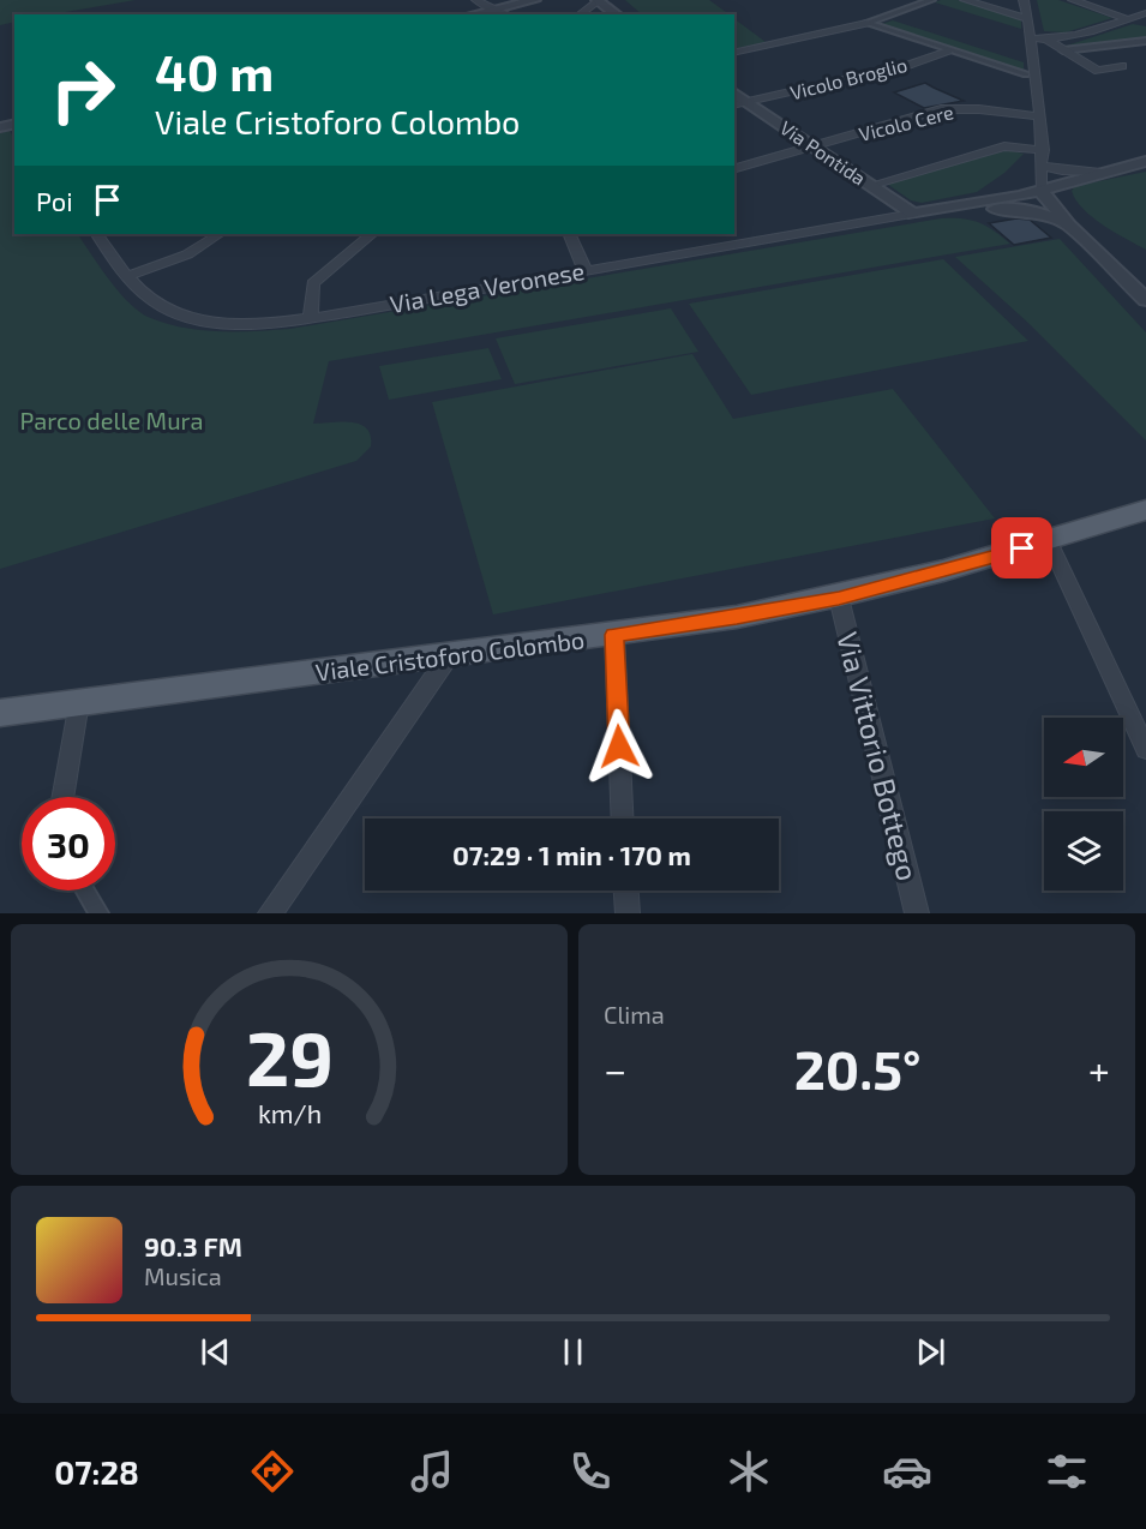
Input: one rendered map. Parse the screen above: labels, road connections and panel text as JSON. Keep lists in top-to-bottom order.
{
  "streets": {
    "main road": ["Viale Cristoforo Colombo"],
    "street": [
      "Vicolo Broglio",
      "Vicolo Cere",
      "Via Pontida",
      "Via Lega Veronese",
      "Via Vittorio Bottego"
    ]
  },
  "crossings": [
    ["Vicolo Broglio", "Via Pontida"],
    ["Vicolo Cere", "Via Pontida"],
    ["Via Pontida", "Via Lega Veronese"],
    ["Viale Cristoforo Colombo", "Via Vittorio Bottego"]
  ],
  "parks": ["Parco delle Mura"],
  "north": "left",
  "page": {
    "turn": ["40 m", "Viale Cristoforo Colombo"],
    "then": "Poi",
    "limit": "30",
    "trip": "07:29 · 1 min · 170 m",
    "tile": "Clima",
    "heat": ["−", "20.5°", "+"],
    "song": ["90.3 FM", "Musica"],
    "tabs": "07:28",
    "gauge": ["29", "km/h"]
  }
}
